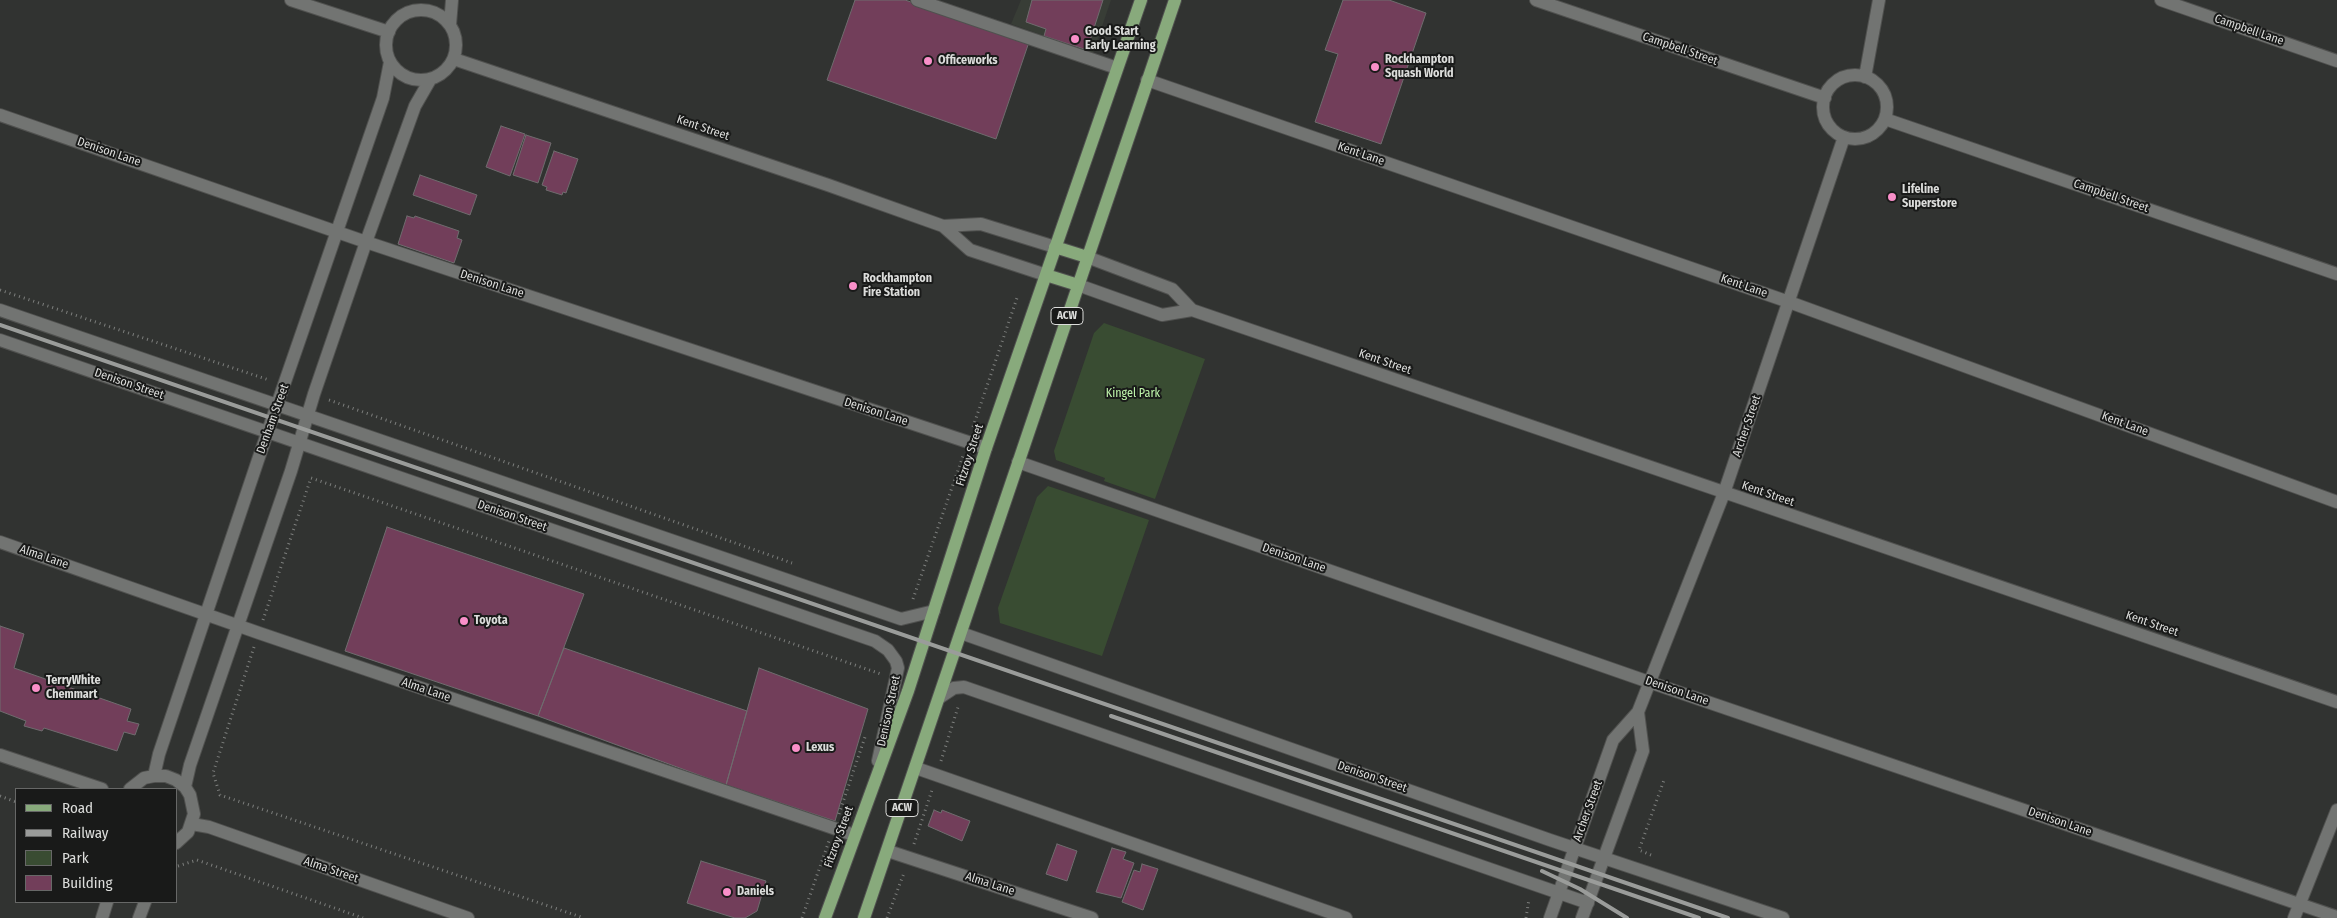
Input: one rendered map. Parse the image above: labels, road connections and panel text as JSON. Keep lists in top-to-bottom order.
{
  "streets": {
    "main road": ["Kent Street", "ACW", "Fitzroy Street"],
    "street": [
      "Campbell Lane",
      "Campbell Street",
      "Denison Lane",
      "Kent Lane",
      "Denison Street",
      "Denham Street",
      "Archer Street",
      "Alma Lane",
      "Alma Street"
    ]
  },
  "crossings": [
    ["Campbell Street", "Archer Street"],
    ["Kent Street", "ACW"],
    ["Kent Street", "Denham Street"],
    ["Kent Street", "Archer Street"],
    ["Kent Street", "Fitzroy Street"],
    ["Denison Lane", "ACW"],
    ["Denison Lane", "Denham Street"],
    ["Denison Lane", "Archer Street"],
    ["Denison Lane", "Fitzroy Street"],
    ["Kent Lane", "ACW"],
    ["Kent Lane", "Archer Street"],
    ["ACW", "Denison Street"],
    ["ACW", "Alma Lane"],
    ["Denison Street", "Denham Street"],
    ["Denison Street", "Archer Street"],
    ["Denison Street", "Fitzroy Street"],
    ["Denham Street", "Alma Lane"],
    ["Fitzroy Street", "Alma Lane"]
  ],
  "parks": ["Kingel Park"],
  "places": [
    "Good Start Early Learning",
    "Officeworks",
    "Rockhampton Squash World",
    "Lifeline Superstore",
    "Rockhampton Fire Station",
    "Toyota",
    "TerryWhite Chemmart",
    "Lexus",
    "Daniels"
  ],
  "legend": [
    "Road",
    "Railway",
    "Park",
    "Building"
  ]
}
